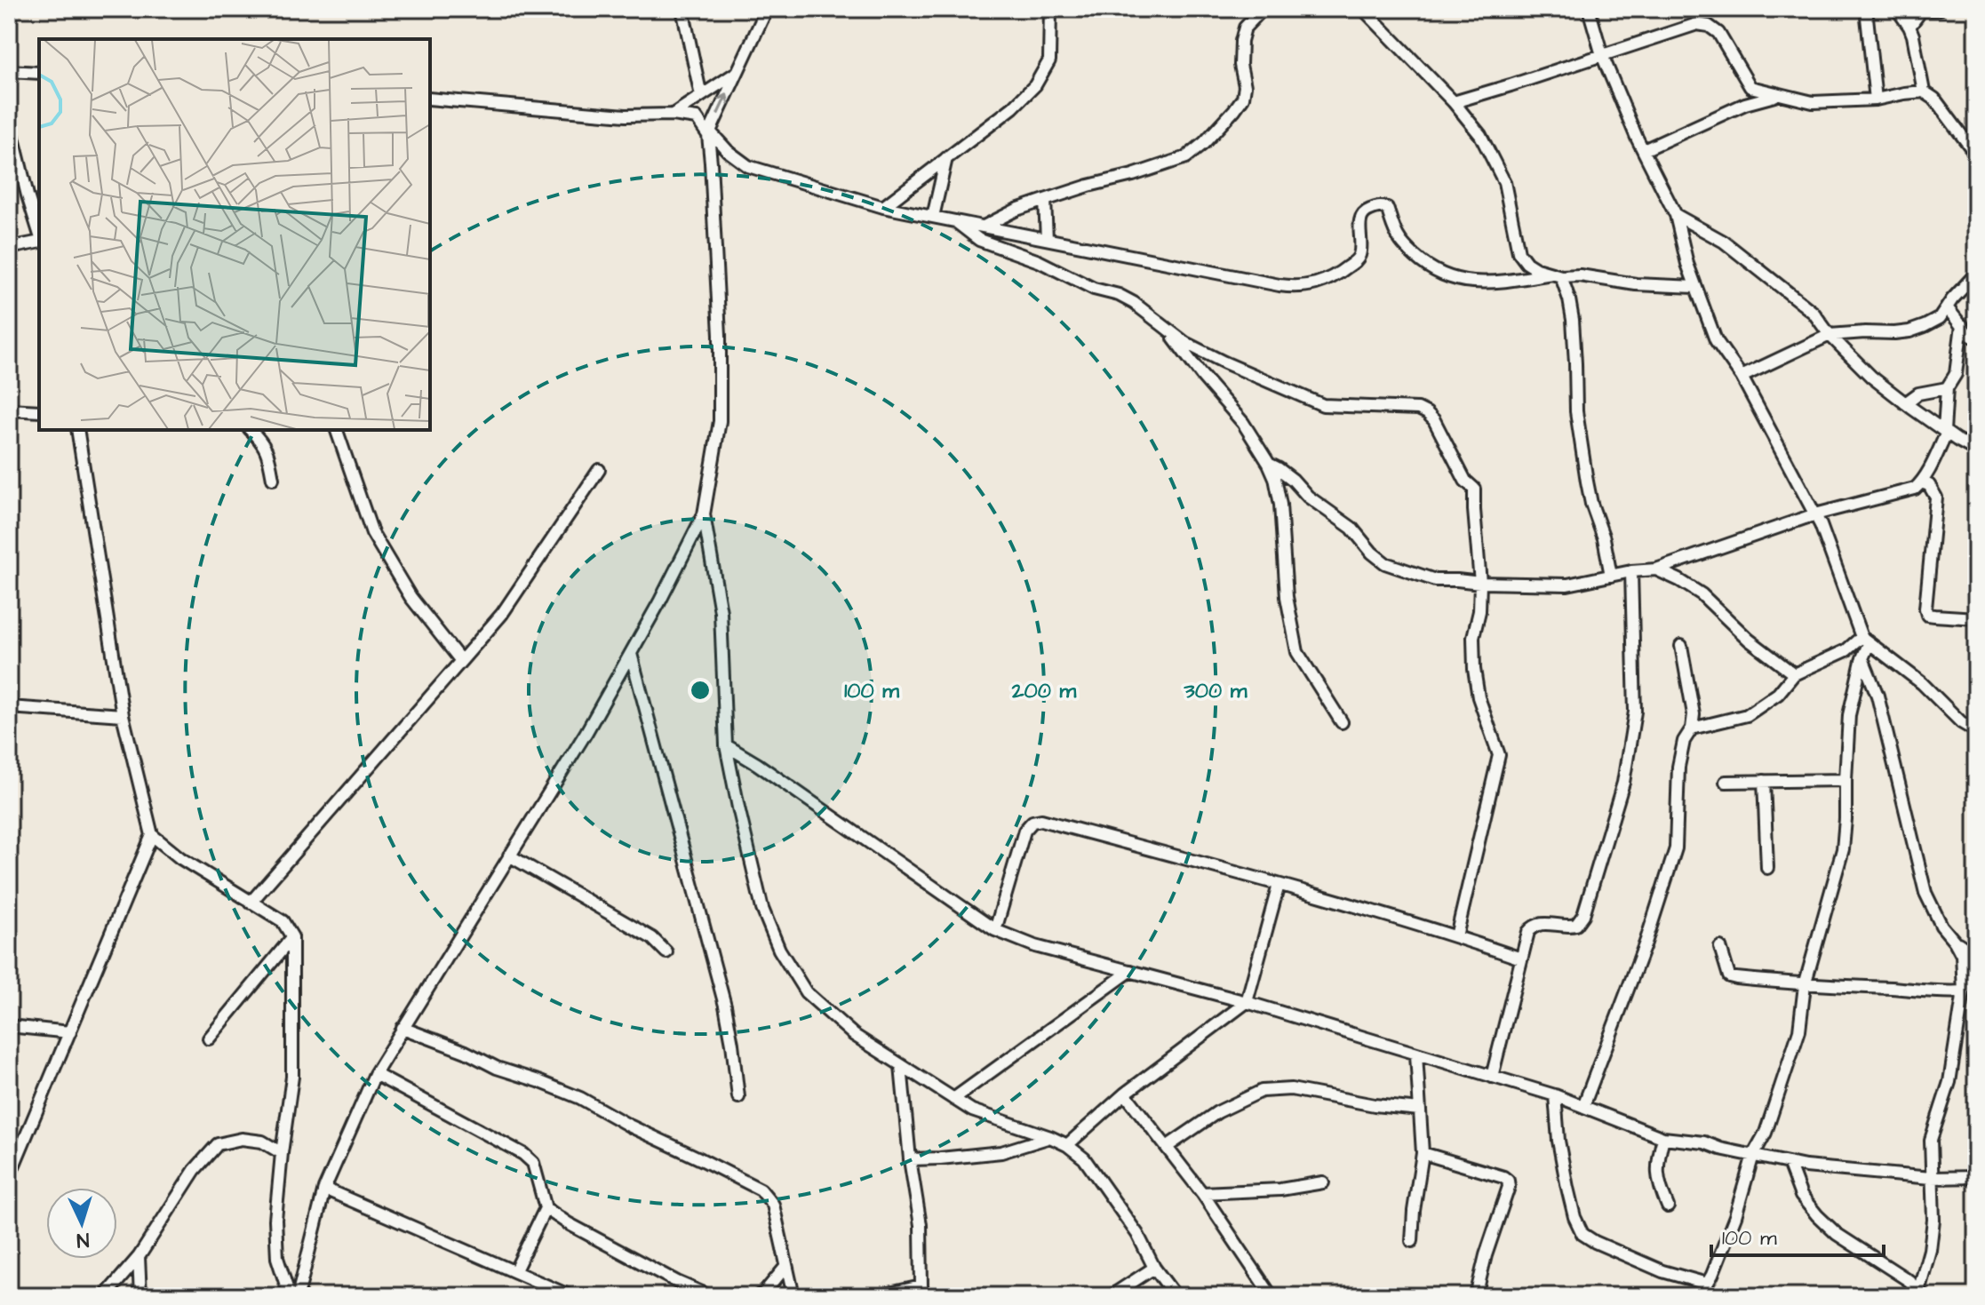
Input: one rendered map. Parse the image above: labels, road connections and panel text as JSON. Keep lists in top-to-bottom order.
{
  "scale_bar": "100 m",
  "north": "bottom",
  "rings": ["100 m", "200 m", "300 m"]
}
